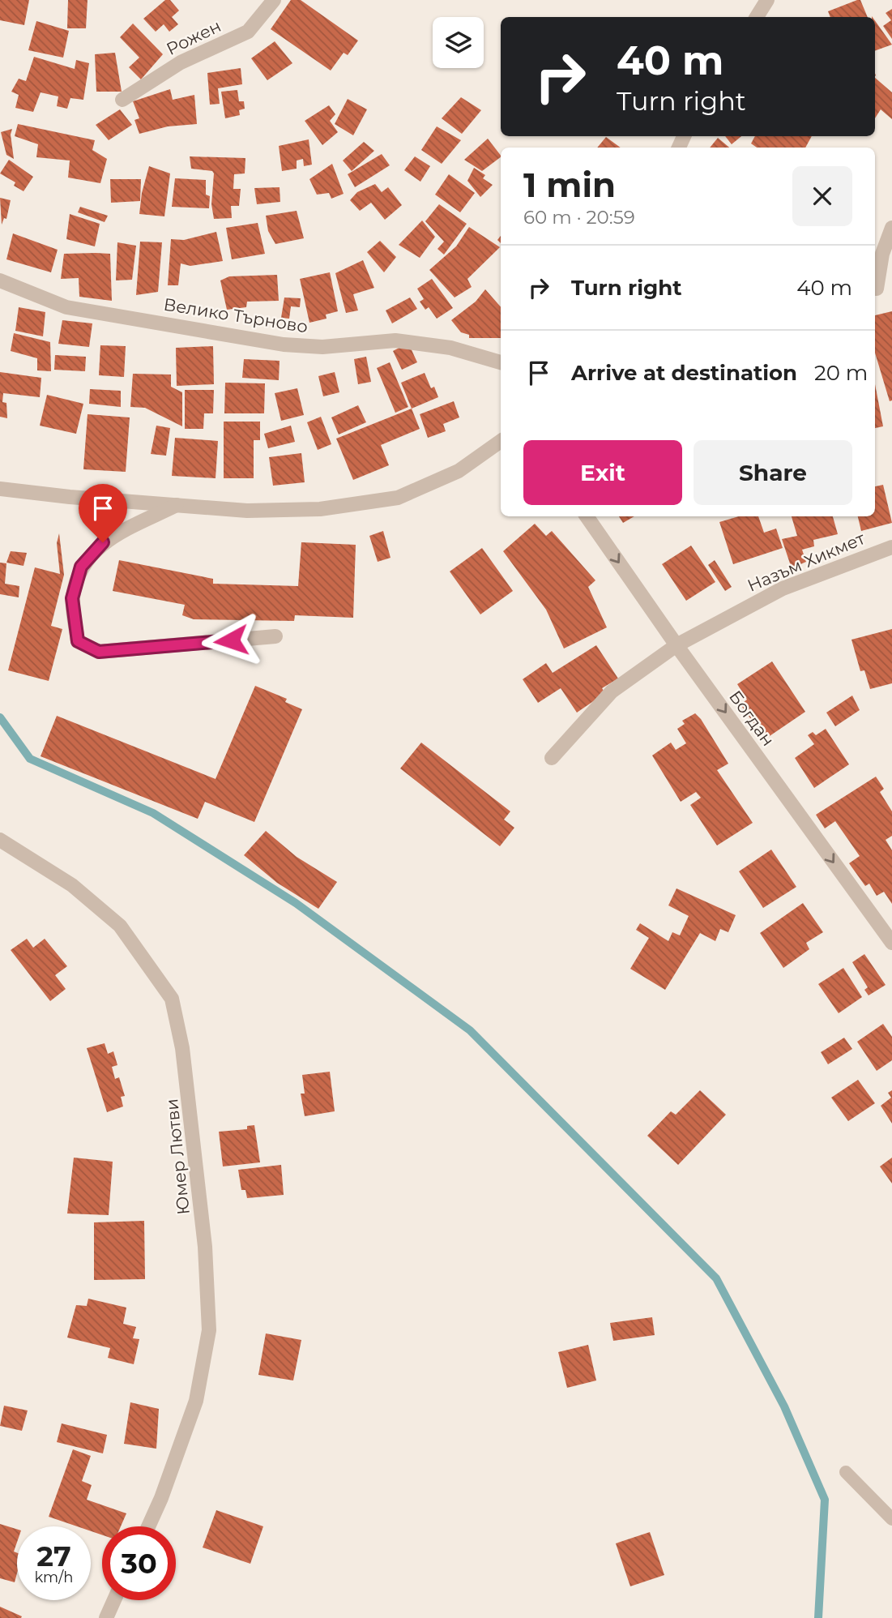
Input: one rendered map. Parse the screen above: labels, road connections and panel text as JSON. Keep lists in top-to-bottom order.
{
  "streets": {
    "street": [
      "Рожен",
      "Велико Търново",
      "Назъм Хикмет",
      "Богдан",
      "Юмер Лютви"
    ]
  },
  "crossings": [
    ["Назъм Хикмет", "Богдан"]
  ],
  "one_way": ["Богдан"],
  "page": {
    "turn": ["40 m", "Turn right"],
    "heading": ["1 min", "60 m · 20:59"],
    "list": [
      {
        "name": "Turn right",
        "value": "40 m"
      },
      {
        "name": "Arrive at destination",
        "value": "20 m"
      }
    ],
    "buttons": ["Exit", "Share"],
    "speed": "27 km/h",
    "limit": "30"
  }
}
